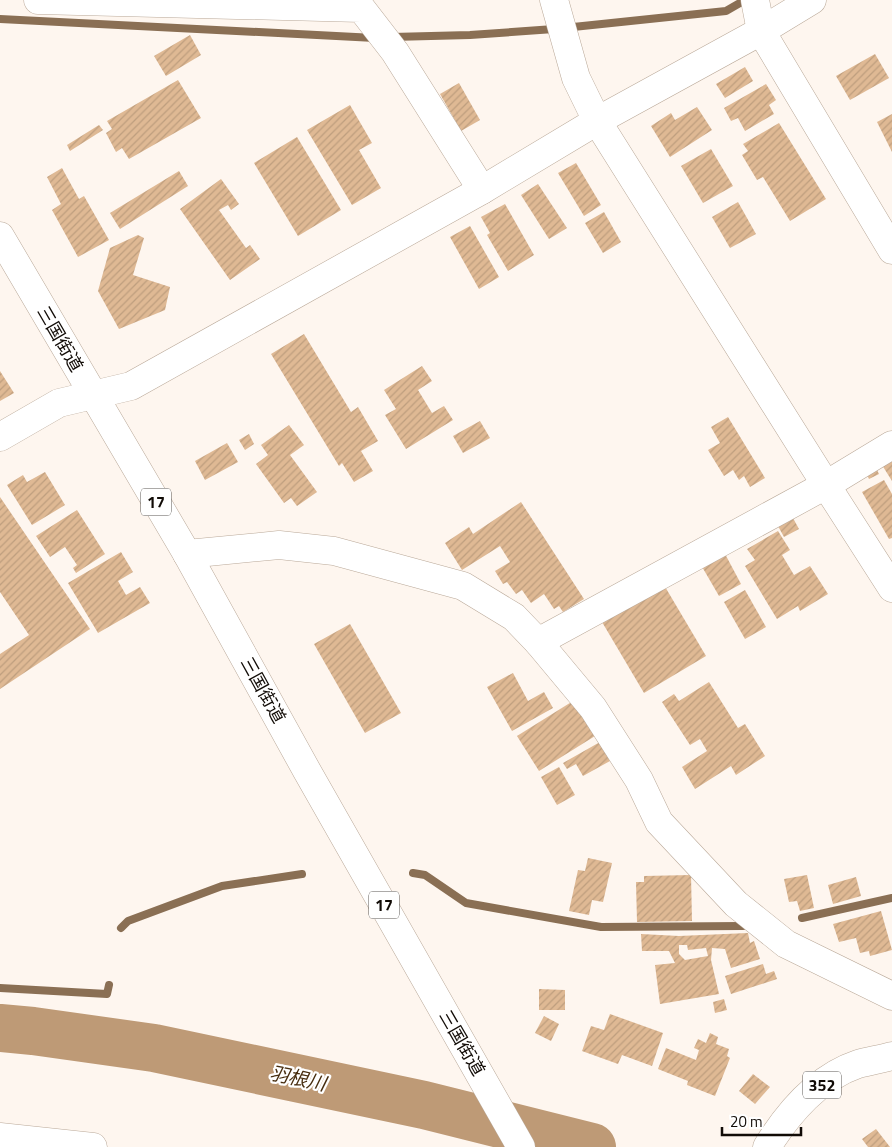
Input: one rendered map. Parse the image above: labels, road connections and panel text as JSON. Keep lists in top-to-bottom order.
{
  "streets": {
    "main road": ["三国街道", "17", "352"]
  },
  "water": ["羽根川"],
  "scale_bar": "20 m"
}
